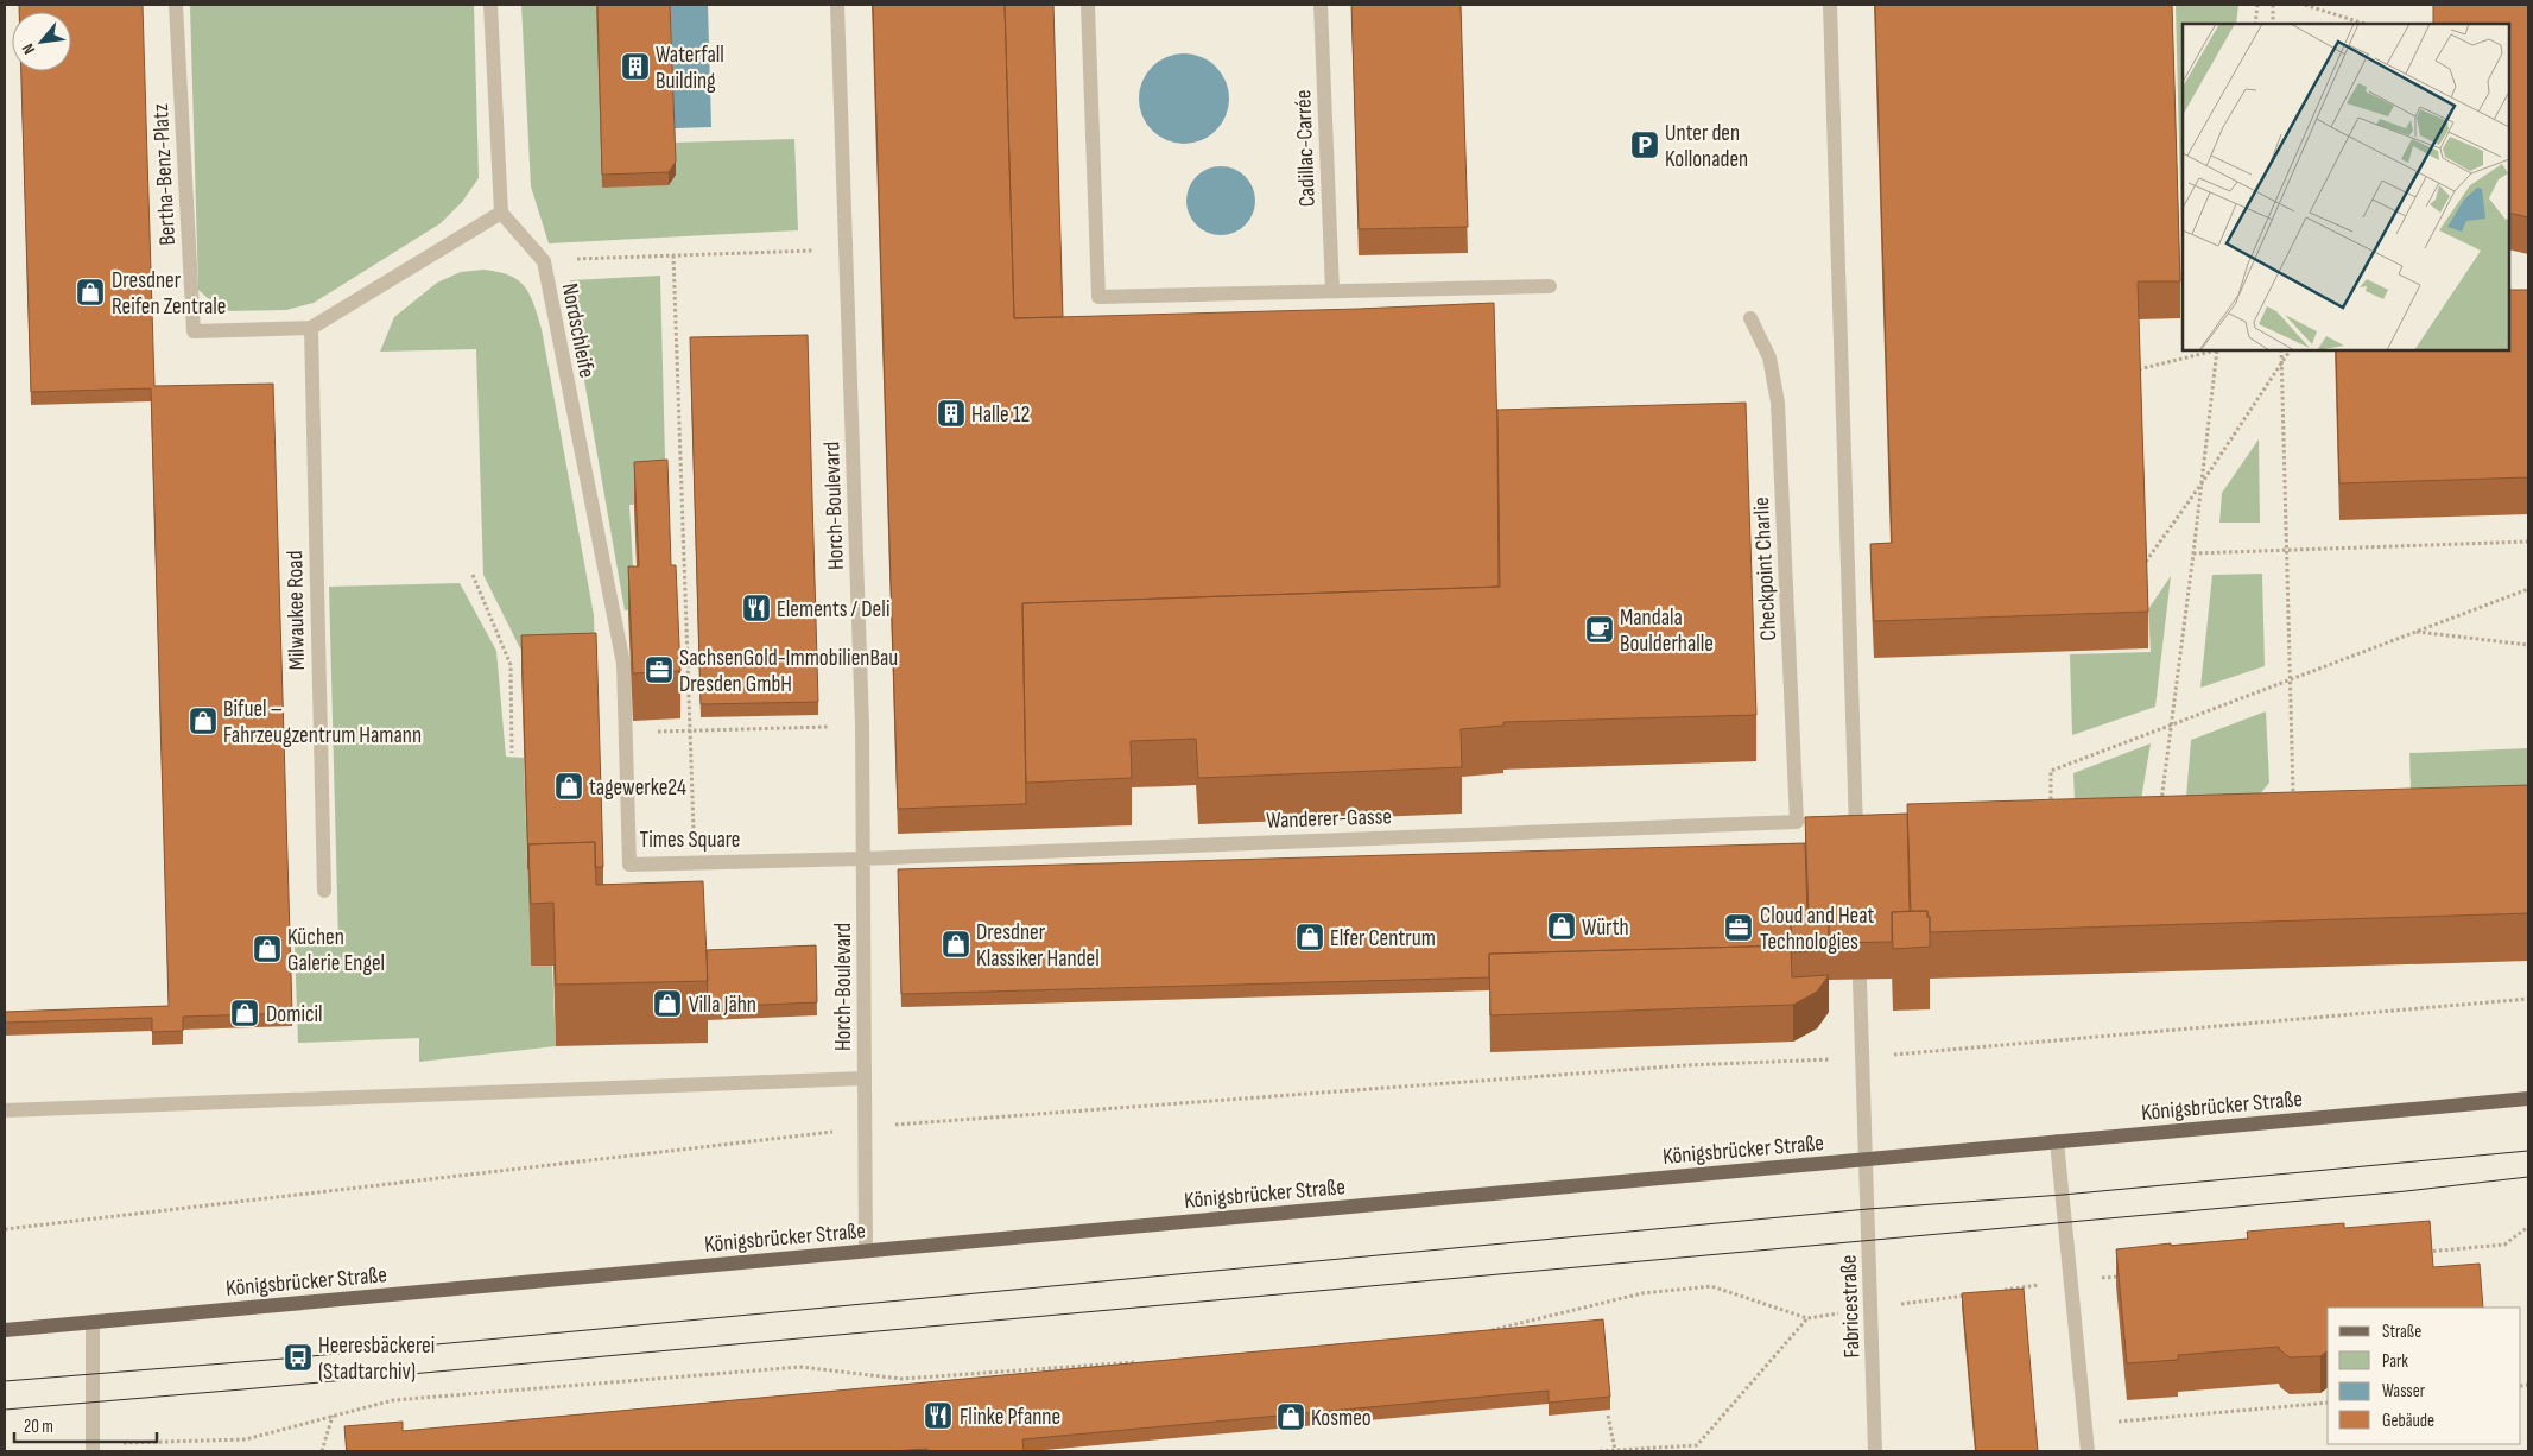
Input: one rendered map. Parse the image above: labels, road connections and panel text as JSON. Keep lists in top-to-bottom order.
{
  "streets": {
    "main road": ["Königsbrücker Straße"],
    "street": [
      "Cadillac-Carrée",
      "Bertha-Benz-Platz",
      "Nordschleife",
      "Horch-Boulevard",
      "Checkpoint Charlie",
      "Milwaukee Road",
      "Wanderer-Gasse",
      "Times Square",
      "Fabricestraße"
    ]
  },
  "crossings": [
    ["Bertha-Benz-Platz", "Milwaukee Road"],
    ["Nordschleife", "Times Square"],
    ["Horch-Boulevard", "Wanderer-Gasse"],
    ["Horch-Boulevard", "Times Square"],
    ["Horch-Boulevard", "Königsbrücker Straße"],
    ["Checkpoint Charlie", "Wanderer-Gasse"],
    ["Wanderer-Gasse", "Times Square"],
    ["Königsbrücker Straße", "Fabricestraße"]
  ],
  "places": {
    "building": ["Waterfall Building", "Halle 12"],
    "parking": ["Unter den Kollonaden"],
    "shop": [
      "Dresdner Reifen Zentrale",
      "Bifuel – Fahrzeugzentrum Hamann",
      "tagewerke24",
      "Würth",
      "Elfer Centrum",
      "Dresdner Klassiker Handel",
      "Küchen Galerie Engel",
      "Villa Jähn",
      "Domicil",
      "Kosmeo"
    ],
    "restaurant": ["Elements / Deli", "Flinke Pfanne"],
    "cafe": ["Mandala Boulderhalle"],
    "office": ["SachsenGold-ImmobilienBau Dresden GmbH", "Cloud and Heat Technologies"],
    "bus stop": ["Heeresbäckerei (Stadtarchiv)"]
  },
  "legend": [
    "Straße",
    "Park",
    "Wasser",
    "Gebäude"
  ],
  "scale_bar": "20 m",
  "north": "bottom left"
}
